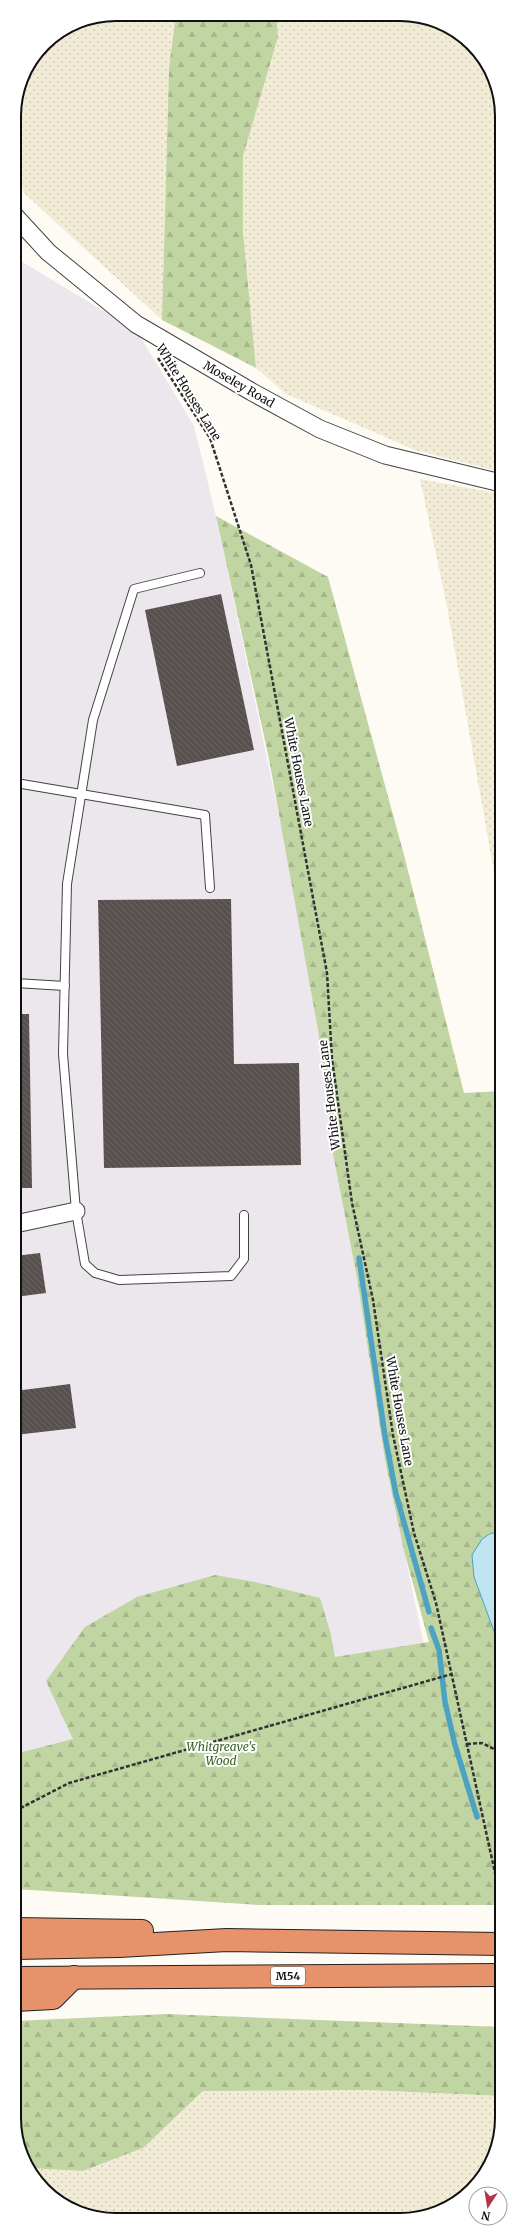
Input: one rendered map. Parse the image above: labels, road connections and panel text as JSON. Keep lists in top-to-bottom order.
{
  "streets": {
    "highway": ["M54"],
    "street": ["Moseley Road"],
    "path": ["White Houses Lane"]
  },
  "parks": ["Whitgreave's Wood"],
  "north": "bottom"
}
